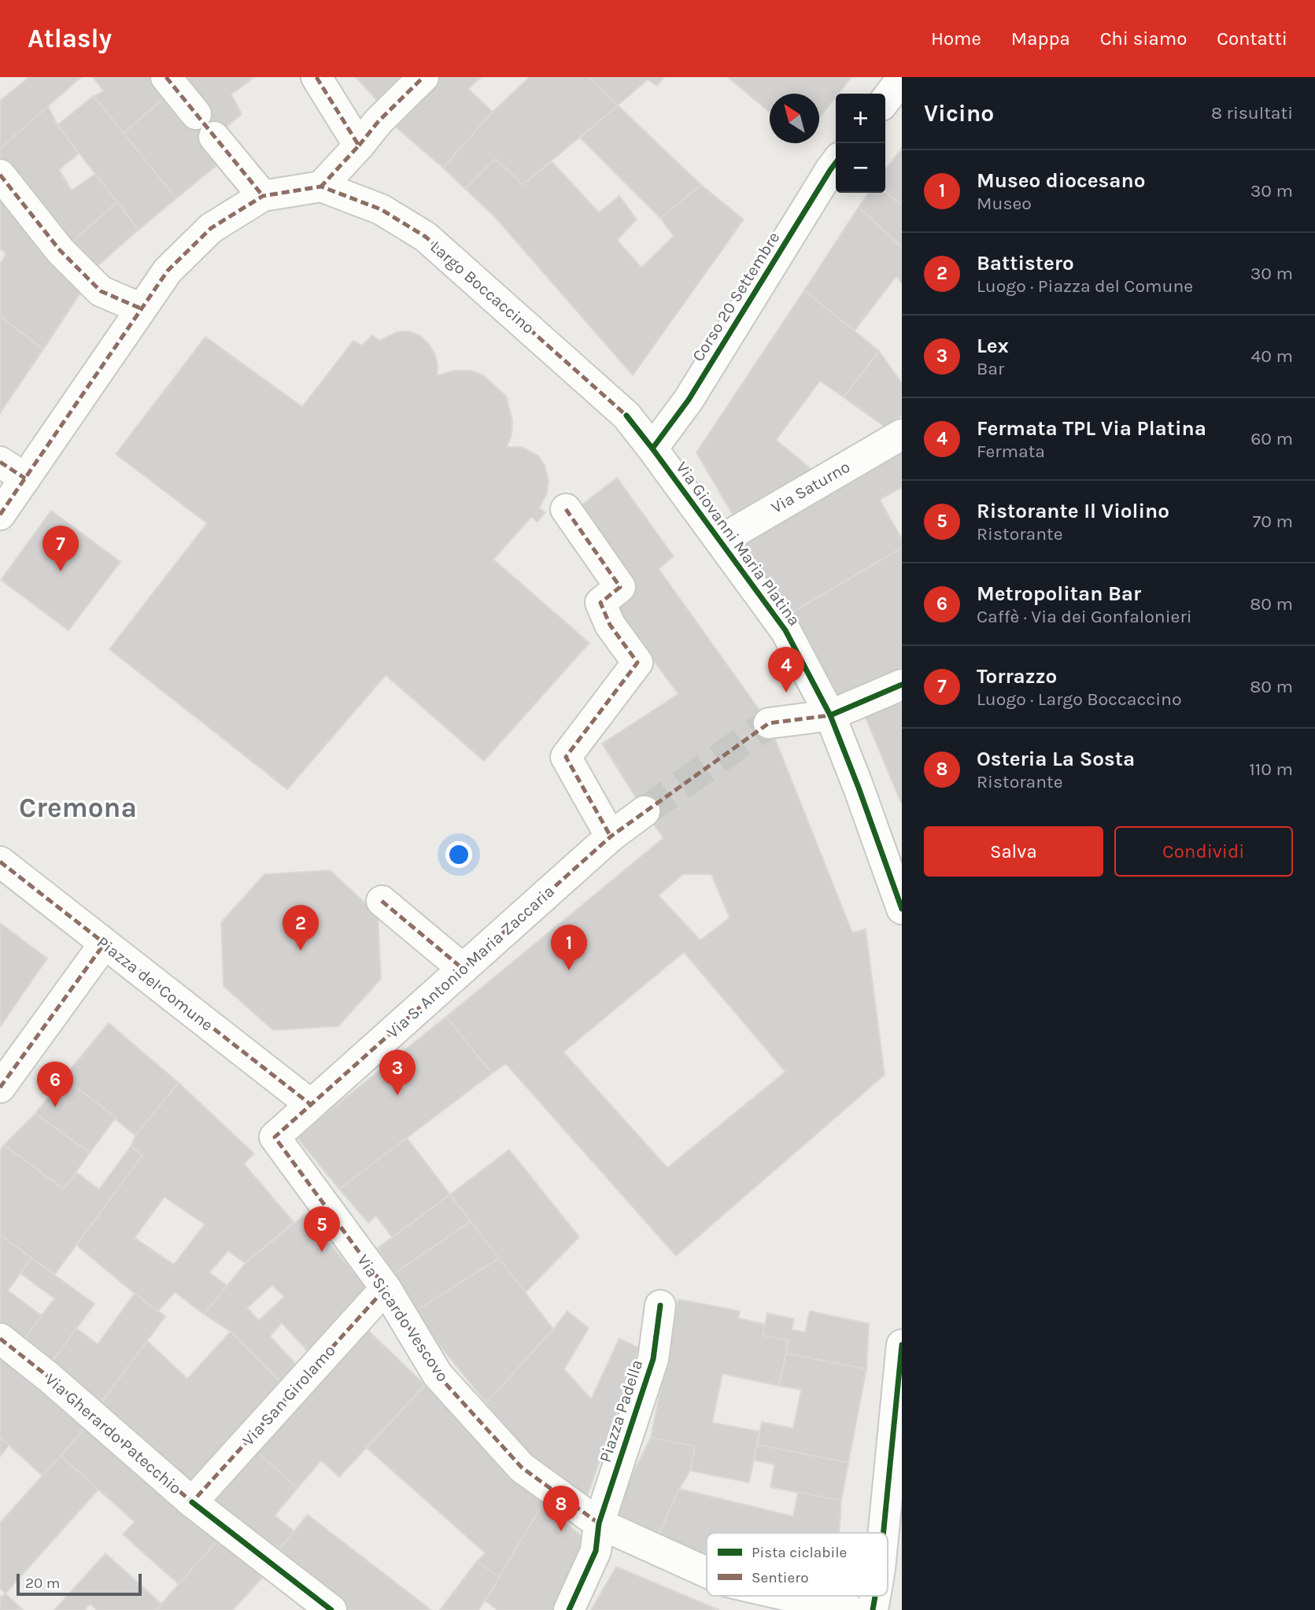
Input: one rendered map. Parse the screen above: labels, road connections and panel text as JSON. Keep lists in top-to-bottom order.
{
  "streets": {
    "street": [
      "Largo Boccaccino",
      "Corso 20 Settembre",
      "Via Saturno",
      "Via Giovanni Maria Platina",
      "Via S. Antonio Maria Zaccaria",
      "Piazza del Comune",
      "Via Sicardo Vescovo",
      "Via San Girolamo",
      "Piazza Padella",
      "Via Gherardo Patecchio"
    ]
  },
  "crossings": [
    ["Largo Boccaccino", "Via Giovanni Maria Platina"],
    ["Corso 20 Settembre", "Via Giovanni Maria Platina"],
    ["Via Saturno", "Via Giovanni Maria Platina"],
    ["Via S. Antonio Maria Zaccaria", "Piazza del Comune"],
    ["Via S. Antonio Maria Zaccaria", "Via Sicardo Vescovo"],
    ["Via Sicardo Vescovo", "Via San Girolamo"],
    ["Via Sicardo Vescovo", "Piazza Padella"],
    ["Via San Girolamo", "Via Gherardo Patecchio"]
  ],
  "districts": ["Cremona"],
  "legend": ["Pista ciclabile", "Sentiero"],
  "scale_bar": "20 m",
  "north": "top left",
  "page": {
    "header": "Atlasly",
    "nav": [
      "Home",
      "Mappa",
      "Chi siamo",
      "Contatti"
    ],
    "heading": ["Vicino", "8 risultati"],
    "map_buttons": ["+", "−"],
    "list": [
      {
        "mark": "1",
        "name": "Museo diocesano",
        "note": "Museo",
        "value": "30 m"
      },
      {
        "mark": "2",
        "name": "Battistero",
        "note": "Luogo · Piazza del Comune",
        "value": "30 m"
      },
      {
        "mark": "3",
        "name": "Lex",
        "note": "Bar",
        "value": "40 m"
      },
      {
        "mark": "4",
        "name": "Fermata TPL Via Platina",
        "note": "Fermata",
        "value": "60 m"
      },
      {
        "mark": "5",
        "name": "Ristorante Il Violino",
        "note": "Ristorante",
        "value": "70 m"
      },
      {
        "mark": "6",
        "name": "Metropolitan Bar",
        "note": "Caffè · Via dei Gonfalonieri",
        "value": "80 m"
      },
      {
        "mark": "7",
        "name": "Torrazzo",
        "note": "Luogo · Largo Boccaccino",
        "value": "80 m"
      },
      {
        "mark": "8",
        "name": "Osteria La Sosta",
        "note": "Ristorante",
        "value": "110 m"
      }
    ],
    "pins": [
      "7",
      "4",
      "2",
      "1",
      "3",
      "6",
      "5",
      "8"
    ],
    "buttons": ["Salva", "Condividi"],
    "scale": "20 m"
  }
}
